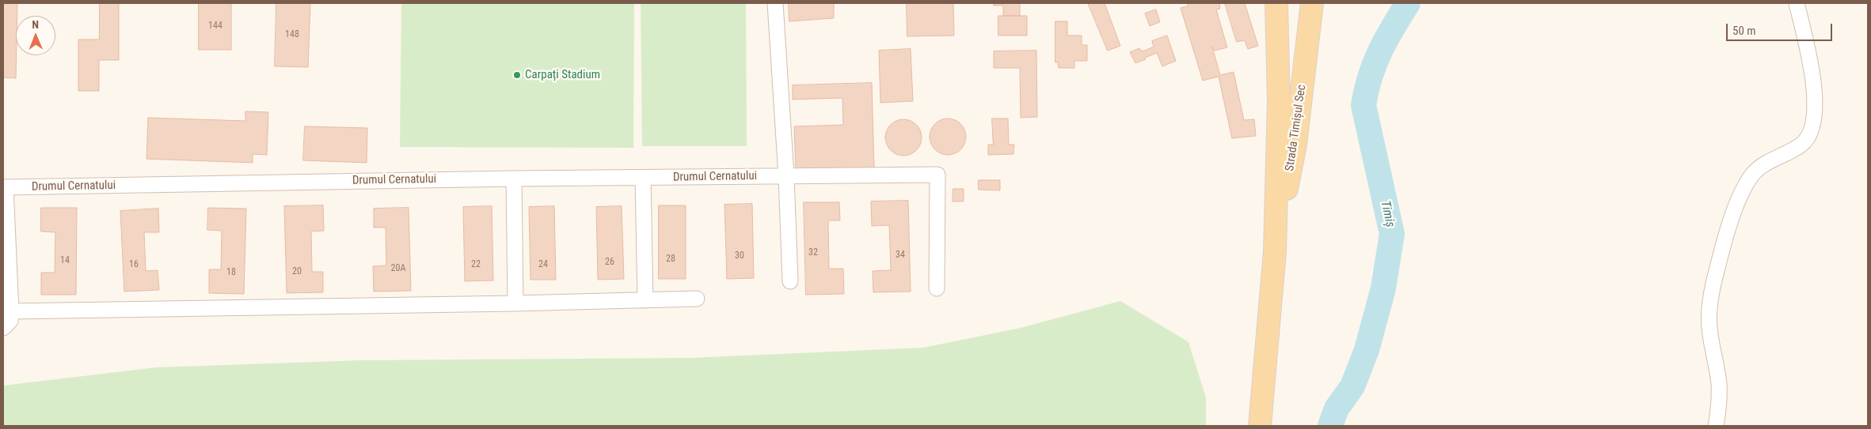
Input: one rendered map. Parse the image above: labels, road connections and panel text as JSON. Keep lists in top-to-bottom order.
{
  "streets": {
    "main road": ["Strada Timișul Sec"],
    "street": ["Drumul Cernatului"]
  },
  "water": ["Timiș"],
  "places": ["Carpați Stadium"],
  "house_numbers": [
    "144",
    "148",
    "32",
    "34",
    "30",
    "28",
    "14",
    "26",
    "16",
    "22",
    "24",
    "20A",
    "20",
    "18"
  ],
  "scale_bar": "50 m",
  "north": "top"
}
